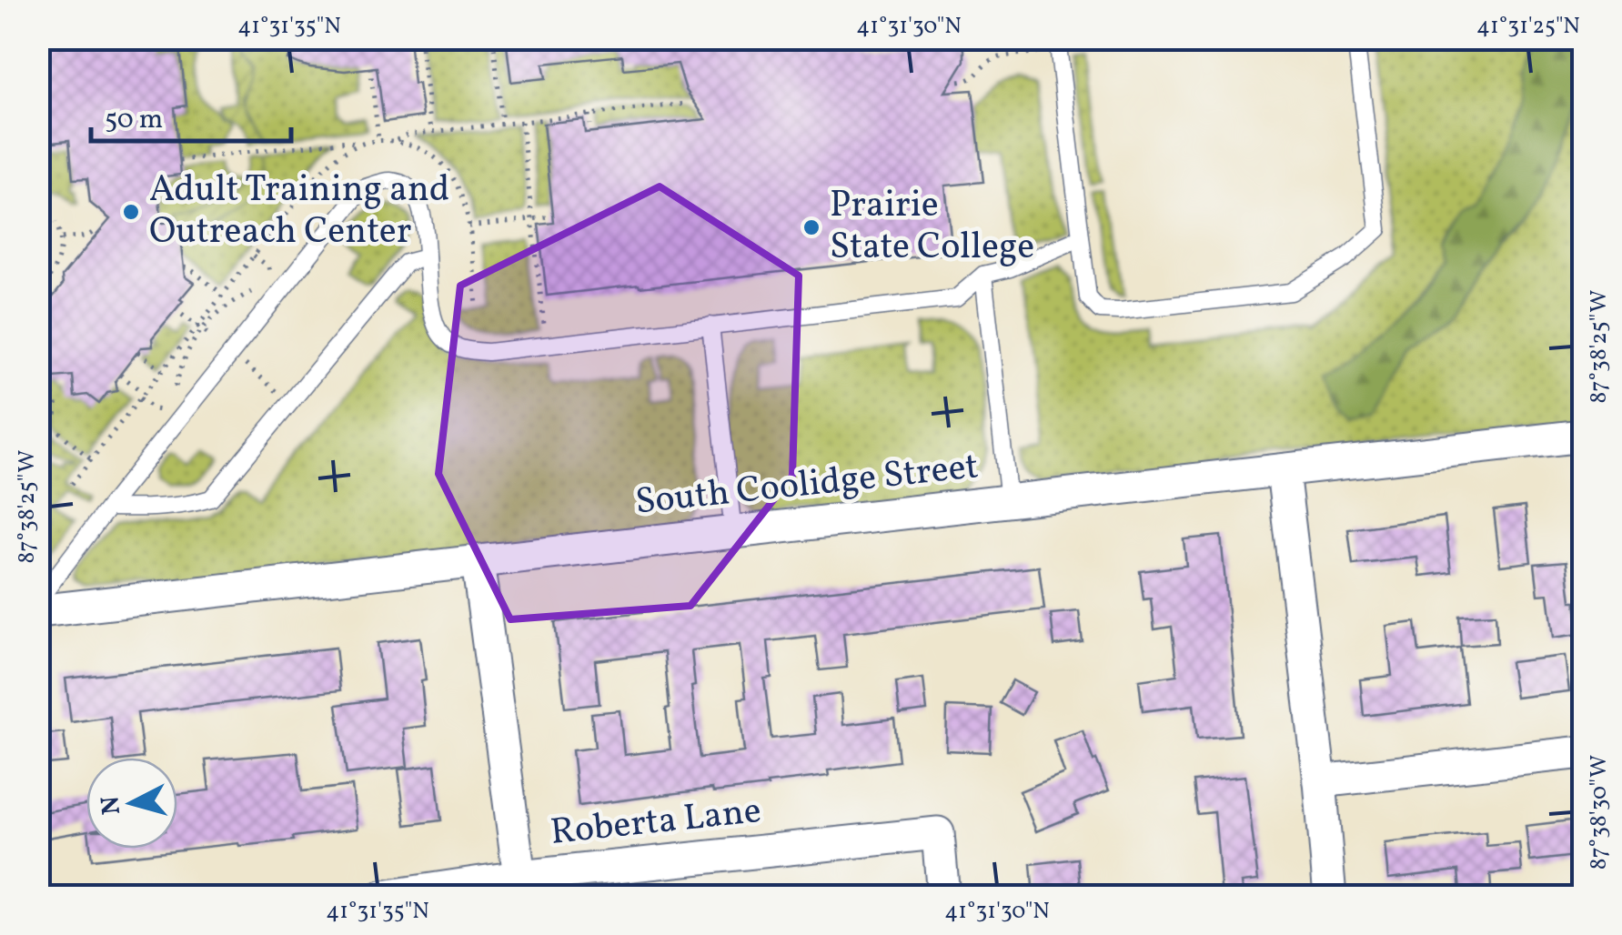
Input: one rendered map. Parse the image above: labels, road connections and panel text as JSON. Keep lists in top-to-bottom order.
{
  "streets": {
    "street": ["South Coolidge Street", "Roberta Lane"]
  },
  "places": ["Adult Training and Outreach Center", "Prairie State College"],
  "scale_bar": "50 m",
  "north": "left",
  "coordinates": [
    "41°31'35\"N",
    "41°31'30\"N",
    "41°31'25\"N",
    "87°38'25\"W",
    "87°38'30\"W"
  ]
}
